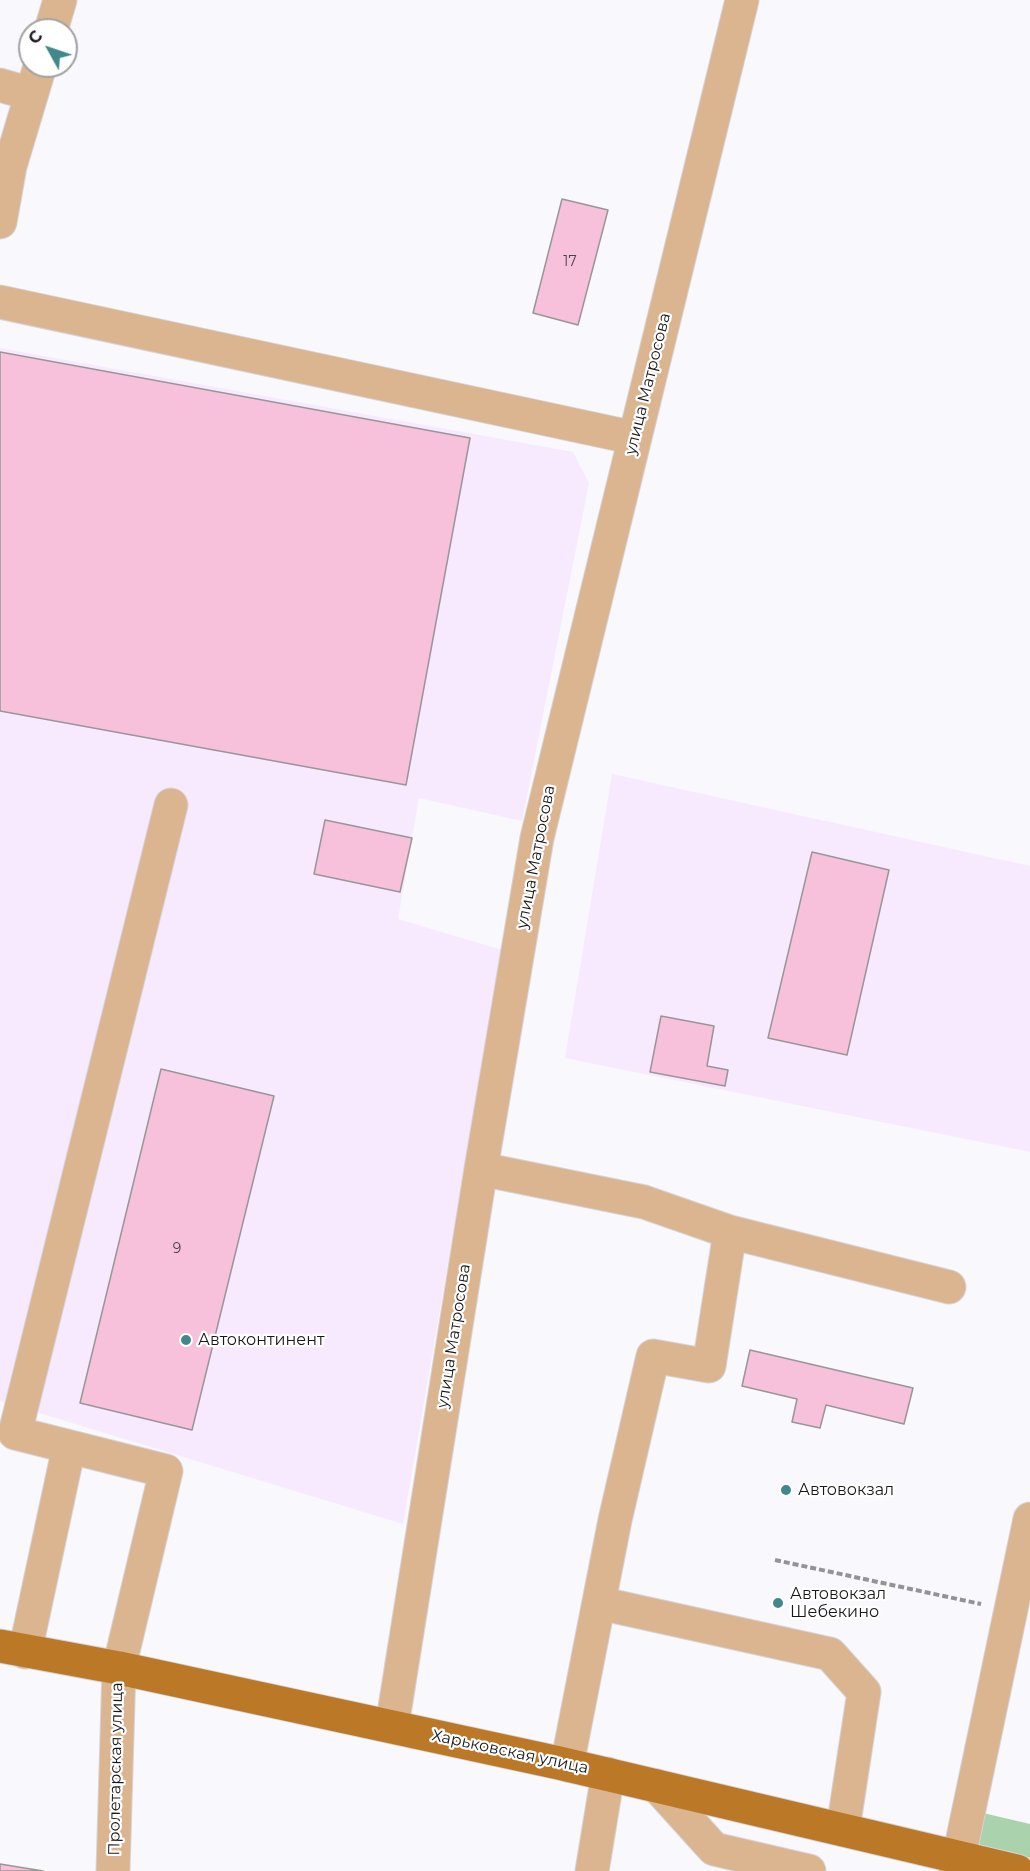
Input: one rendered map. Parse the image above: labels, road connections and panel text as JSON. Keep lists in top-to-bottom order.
{
  "streets": {
    "main road": ["Харьковская улица"],
    "street": ["улица Матросова", "Пролетарская улица"]
  },
  "crossings": [
    ["улица Матросова", "Харьковская улица"],
    ["Харьковская улица", "Пролетарская улица"]
  ],
  "places": ["Автоконтинент", "Автовокзал", "Автовокзал Шебекино"],
  "house_numbers": ["17", "9"],
  "north": "top left"
}
